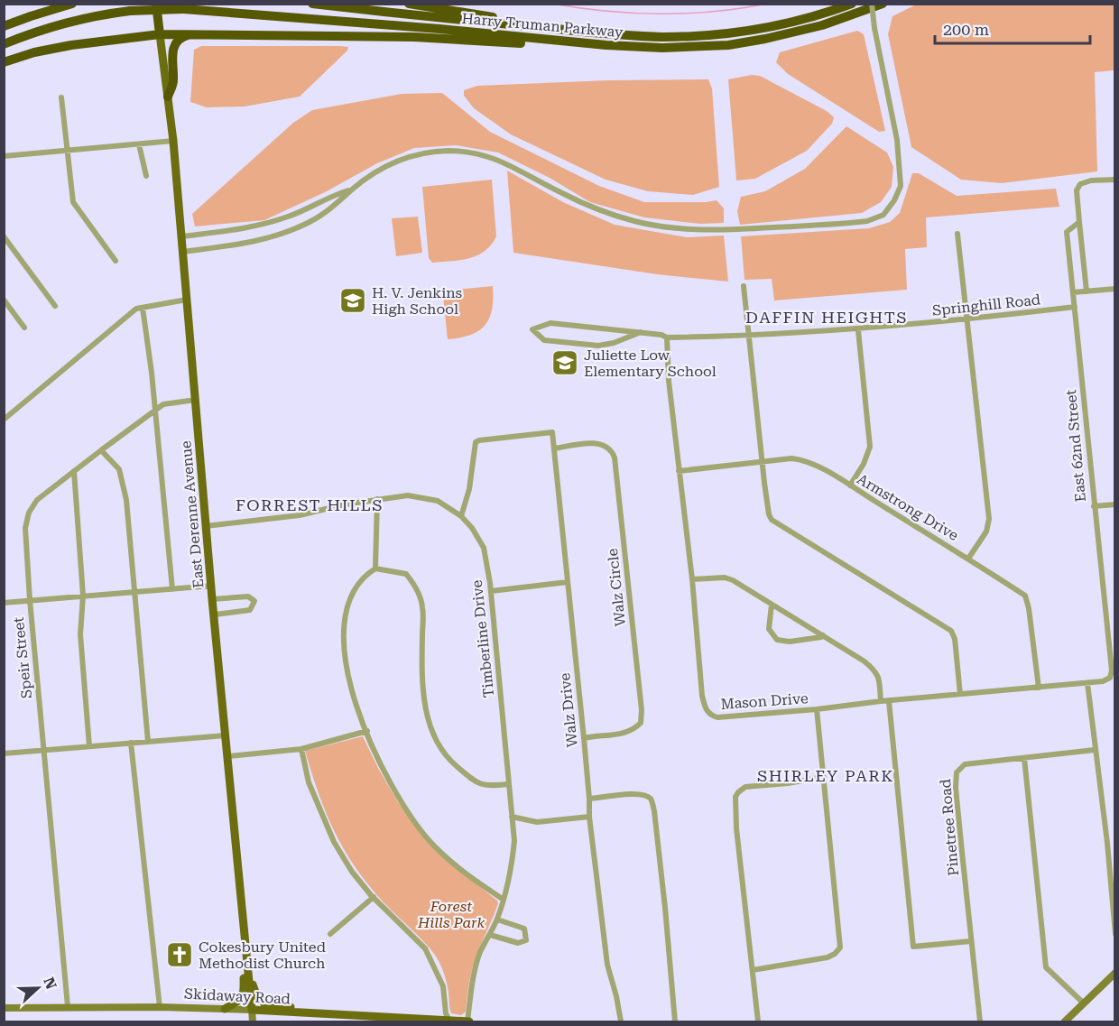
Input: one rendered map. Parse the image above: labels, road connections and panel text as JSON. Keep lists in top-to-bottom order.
{
  "streets": {
    "highway": ["Harry Truman Parkway", "East Derenne Avenue"],
    "main road": ["Skidaway Road"],
    "street": [
      "Springhill Road",
      "East 62nd Street",
      "Armstrong Drive",
      "Walz Circle",
      "Timberline Drive",
      "Speir Street",
      "Mason Drive",
      "Walz Drive",
      "Pinetree Road"
    ]
  },
  "crossings": [
    ["Springhill Road", "East 62nd Street"],
    ["Springhill Road", "Mason Drive"],
    ["East 62nd Street", "Mason Drive"],
    ["Armstrong Drive", "Mason Drive"],
    ["East Derenne Avenue", "Timberline Drive"],
    ["East Derenne Avenue", "Speir Street"],
    ["East Derenne Avenue", "Skidaway Road"],
    ["Walz Circle", "Walz Drive"],
    ["Timberline Drive", "Skidaway Road"],
    ["Speir Street", "Skidaway Road"]
  ],
  "districts": ["DAFFIN HEIGHTS", "FORREST HILLS", "SHIRLEY PARK"],
  "parks": ["Forest Hills Park"],
  "places": {
    "school or university": ["H. V. Jenkins High School", "Juliette Low Elementary School"],
    "church": ["Cokesbury United Methodist Church"]
  },
  "scale_bar": "200 m",
  "north": "right"
}
